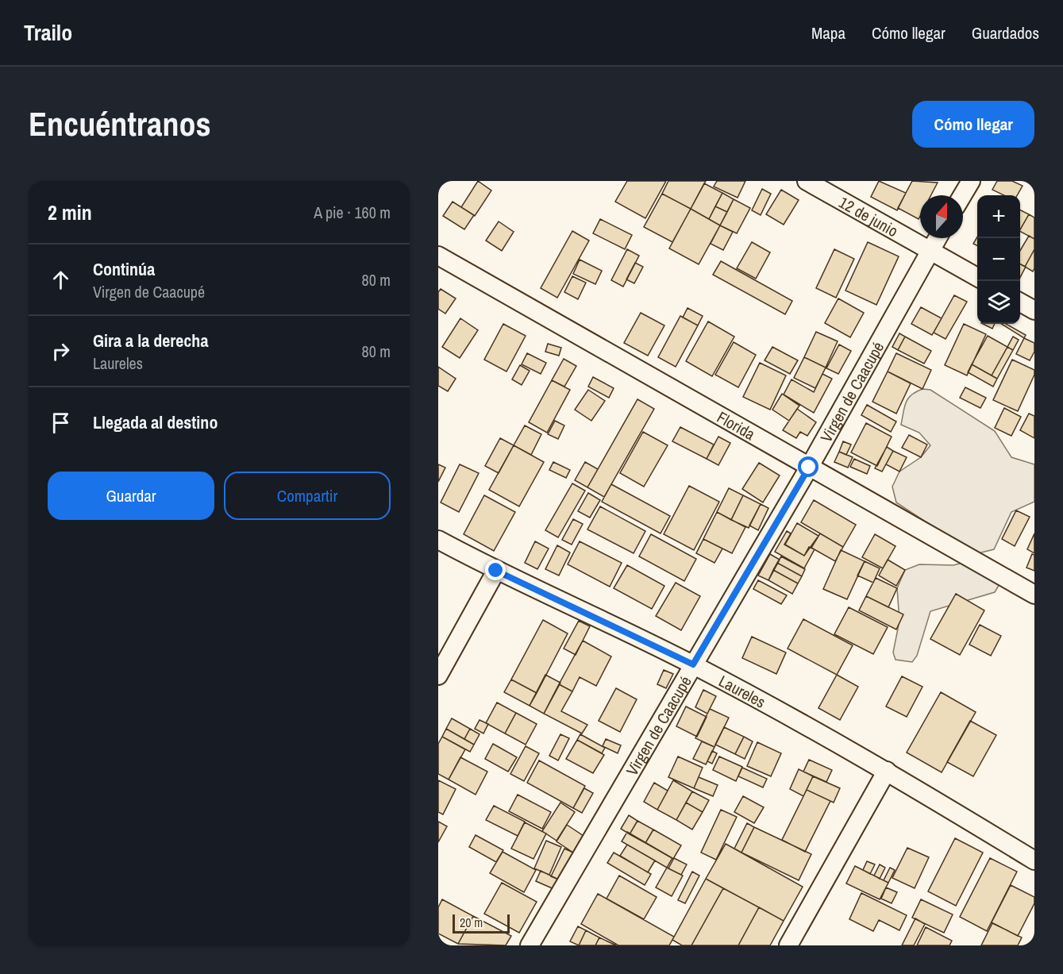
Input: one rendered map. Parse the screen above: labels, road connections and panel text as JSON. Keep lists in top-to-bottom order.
{
  "streets": {
    "street": [
      "12 de junio",
      "Virgen de Caacupé",
      "Florida",
      "Laureles"
    ]
  },
  "crossings": [
    ["12 de junio", "Virgen de Caacupé"],
    ["Virgen de Caacupé", "Florida"],
    ["Virgen de Caacupé", "Laureles"]
  ],
  "scale_bar": "20 m",
  "north": "top",
  "page": {
    "header": "Trailo",
    "nav": ["Mapa", "Cómo llegar", "Guardados"],
    "buttons": [
      "Cómo llegar",
      ["Guardar", "Compartir"]
    ],
    "title": "Encuéntranos",
    "heading": ["2 min", "A pie · 160 m"],
    "map_buttons": ["+", "−"],
    "list": [
      ["Continúa", "Virgen de Caacupé", "80 m"],
      ["Gira a la derecha", "Laureles", "80 m"],
      "Llegada al destino"
    ],
    "scale": "20 m"
  }
}
